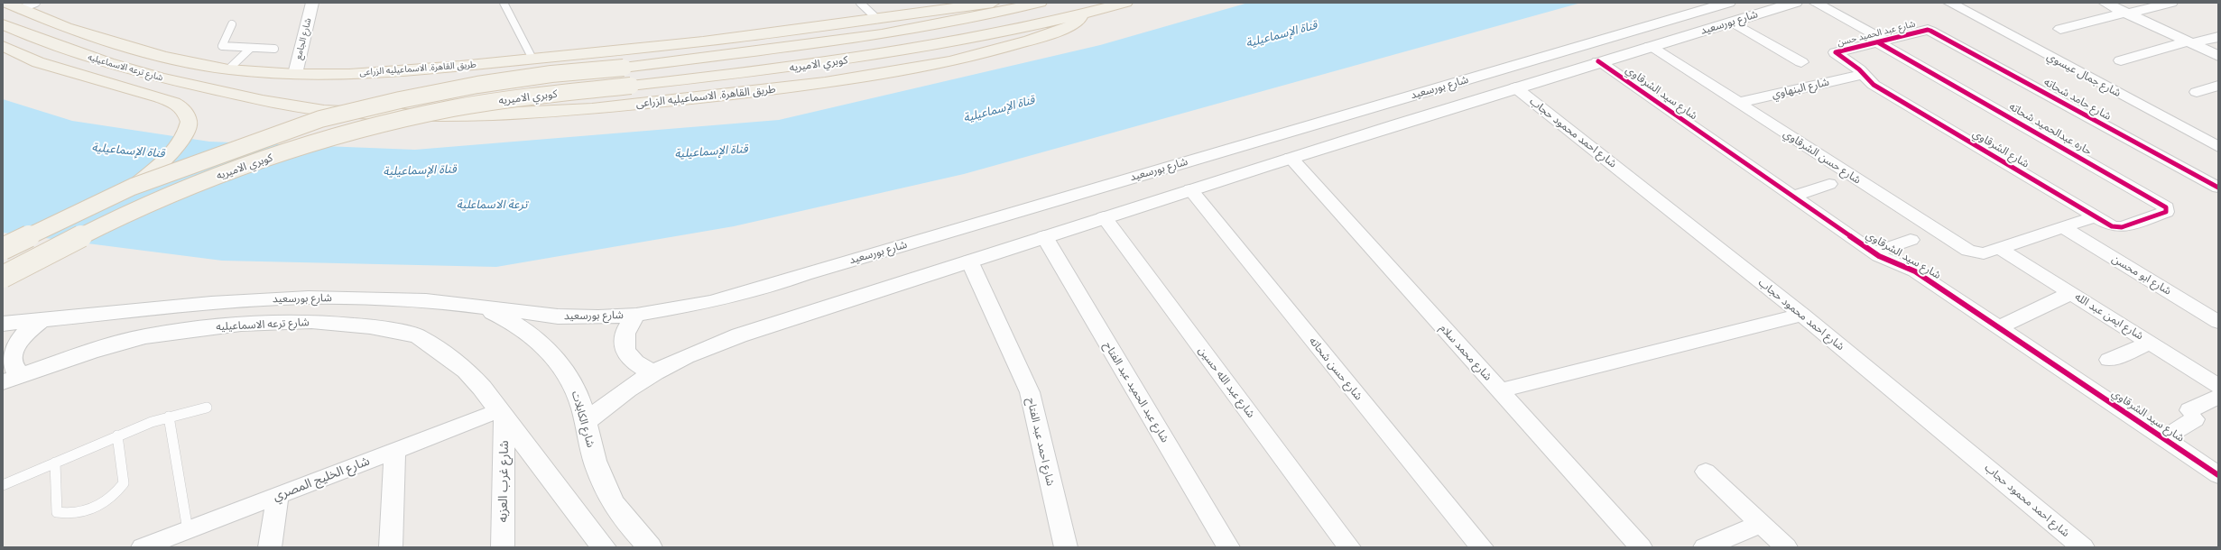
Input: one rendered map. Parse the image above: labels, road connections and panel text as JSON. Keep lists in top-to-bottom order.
{
  "streets": {
    "main road": [
      "شارع بورسعيد",
      "كوبري الاميريه",
      "شارع ترعه الاسماعيليه",
      "طريق القاهرة, الاسماعيليه الزراعى",
      "شارع الكابلات"
    ],
    "street": [
      "شارع عبد الحميد حسن",
      "شارع الجامع",
      "شارع جمال عيسوي",
      "شارع البنهاوي",
      "شارع سيد الشرقاوي",
      "شارع حامد شحاته",
      "حاره عبدالحميد شحاته",
      "شارع احمد محمود حجاب",
      "شارع الشرقاوي",
      "شارع حسن الشرقاوي",
      "شارع ابو محسن",
      "شارع ايمن عبد الله",
      "شارع محمد سلام",
      "شارع حسن شحاته",
      "شارع عبد الله حسين",
      "شارع عبد الحميد عبد الفتاح",
      "شارع احمد عبد الفتاح",
      "شارع الخليج المصري",
      "شارع غرب العزبه"
    ]
  },
  "crossings": [
    ["شارع بورسعيد", "شارع سيد الشرقاوي"],
    ["شارع بورسعيد", "شارع احمد محمود حجاب"],
    ["شارع بورسعيد", "شارع حسن الشرقاوي"],
    ["شارع بورسعيد", "شارع محمد سلام"],
    ["شارع بورسعيد", "شارع حسن شحاته"],
    ["شارع بورسعيد", "شارع عبد الله حسين"],
    ["شارع بورسعيد", "شارع عبد الحميد عبد الفتاح"],
    ["شارع بورسعيد", "شارع الكابلات"],
    ["شارع بورسعيد", "شارع احمد عبد الفتاح"],
    ["شارع عبد الحميد حسن", "شارع البنهاوي"],
    ["شارع عبد الحميد حسن", "شارع حامد شحاته"],
    ["شارع عبد الحميد حسن", "حاره عبدالحميد شحاته"],
    ["شارع عبد الحميد حسن", "شارع الشرقاوي"],
    ["شارع الجامع", "طريق القاهرة, الاسماعيليه الزراعى"],
    ["كوبري الاميريه", "طريق القاهرة, الاسماعيليه الزراعى"],
    ["شارع ترعه الاسماعيليه", "طريق القاهرة, الاسماعيليه الزراعى"],
    ["شارع ترعه الاسماعيليه", "شارع الخليج المصري"],
    ["شارع ترعه الاسماعيليه", "شارع غرب العزبه"],
    ["شارع البنهاوي", "شارع الشرقاوي"],
    ["شارع البنهاوي", "شارع حسن الشرقاوي"],
    ["حاره عبدالحميد شحاته", "شارع الشرقاوي"],
    ["شارع حسن الشرقاوي", "شارع ايمن عبد الله"],
    ["شارع الخليج المصري", "شارع غرب العزبه"]
  ],
  "water": ["قناة الإسماعيلية", "ترعة الاسماعلية"]
}
